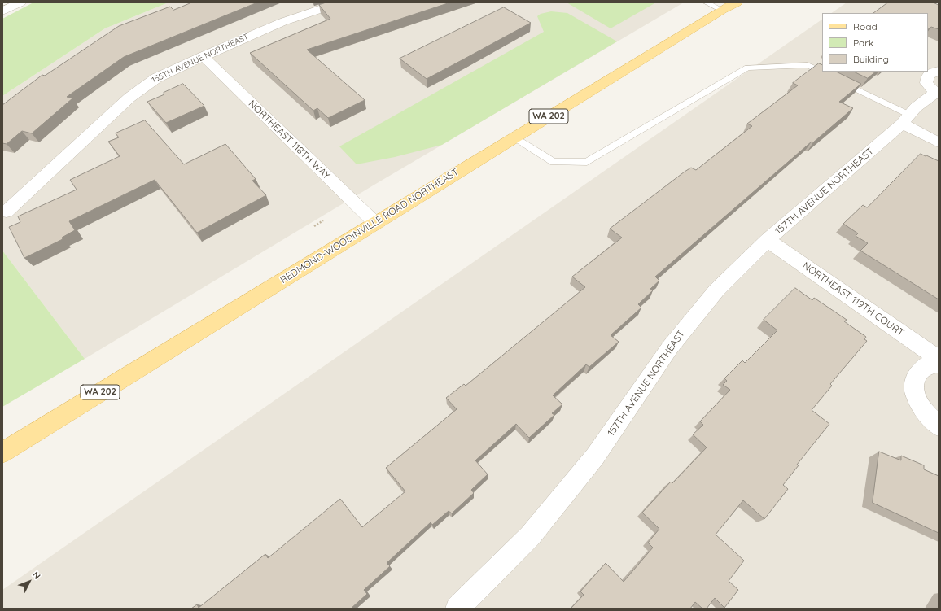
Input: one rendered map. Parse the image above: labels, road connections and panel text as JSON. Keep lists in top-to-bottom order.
{
  "streets": {
    "main road": ["WA 202", "REDMOND-WOODINVILLE ROAD NORTHEAST"],
    "street": [
      "155TH AVENUE NORTHEAST",
      "NORTHEAST 118TH WAY",
      "157TH AVENUE NORTHEAST",
      "NORTHEAST 119TH COURT"
    ]
  },
  "crossings": [
    ["155TH AVENUE NORTHEAST", "NORTHEAST 118TH WAY"],
    ["NORTHEAST 118TH WAY", "REDMOND-WOODINVILLE ROAD NORTHEAST"],
    ["157TH AVENUE NORTHEAST", "NORTHEAST 119TH COURT"]
  ],
  "legend": ["Road", "Park", "Building"],
  "north": "top right"
}
